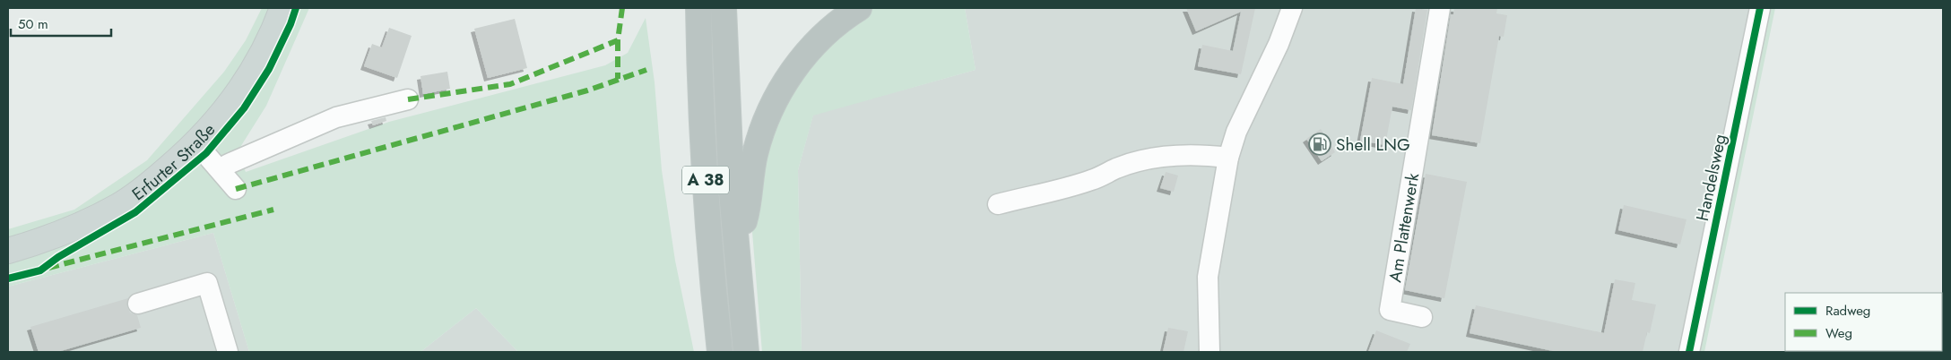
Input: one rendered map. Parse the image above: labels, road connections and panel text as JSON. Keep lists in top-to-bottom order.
{
  "streets": {
    "highway": ["A 38"],
    "main road": ["Erfurter Straße"],
    "street": ["Handelsweg", "Am Plattenwerk"]
  },
  "places": {
    "fuel station": ["Shell LNG"]
  },
  "legend": ["Radweg", "Weg"],
  "scale_bar": "50 m"
}
